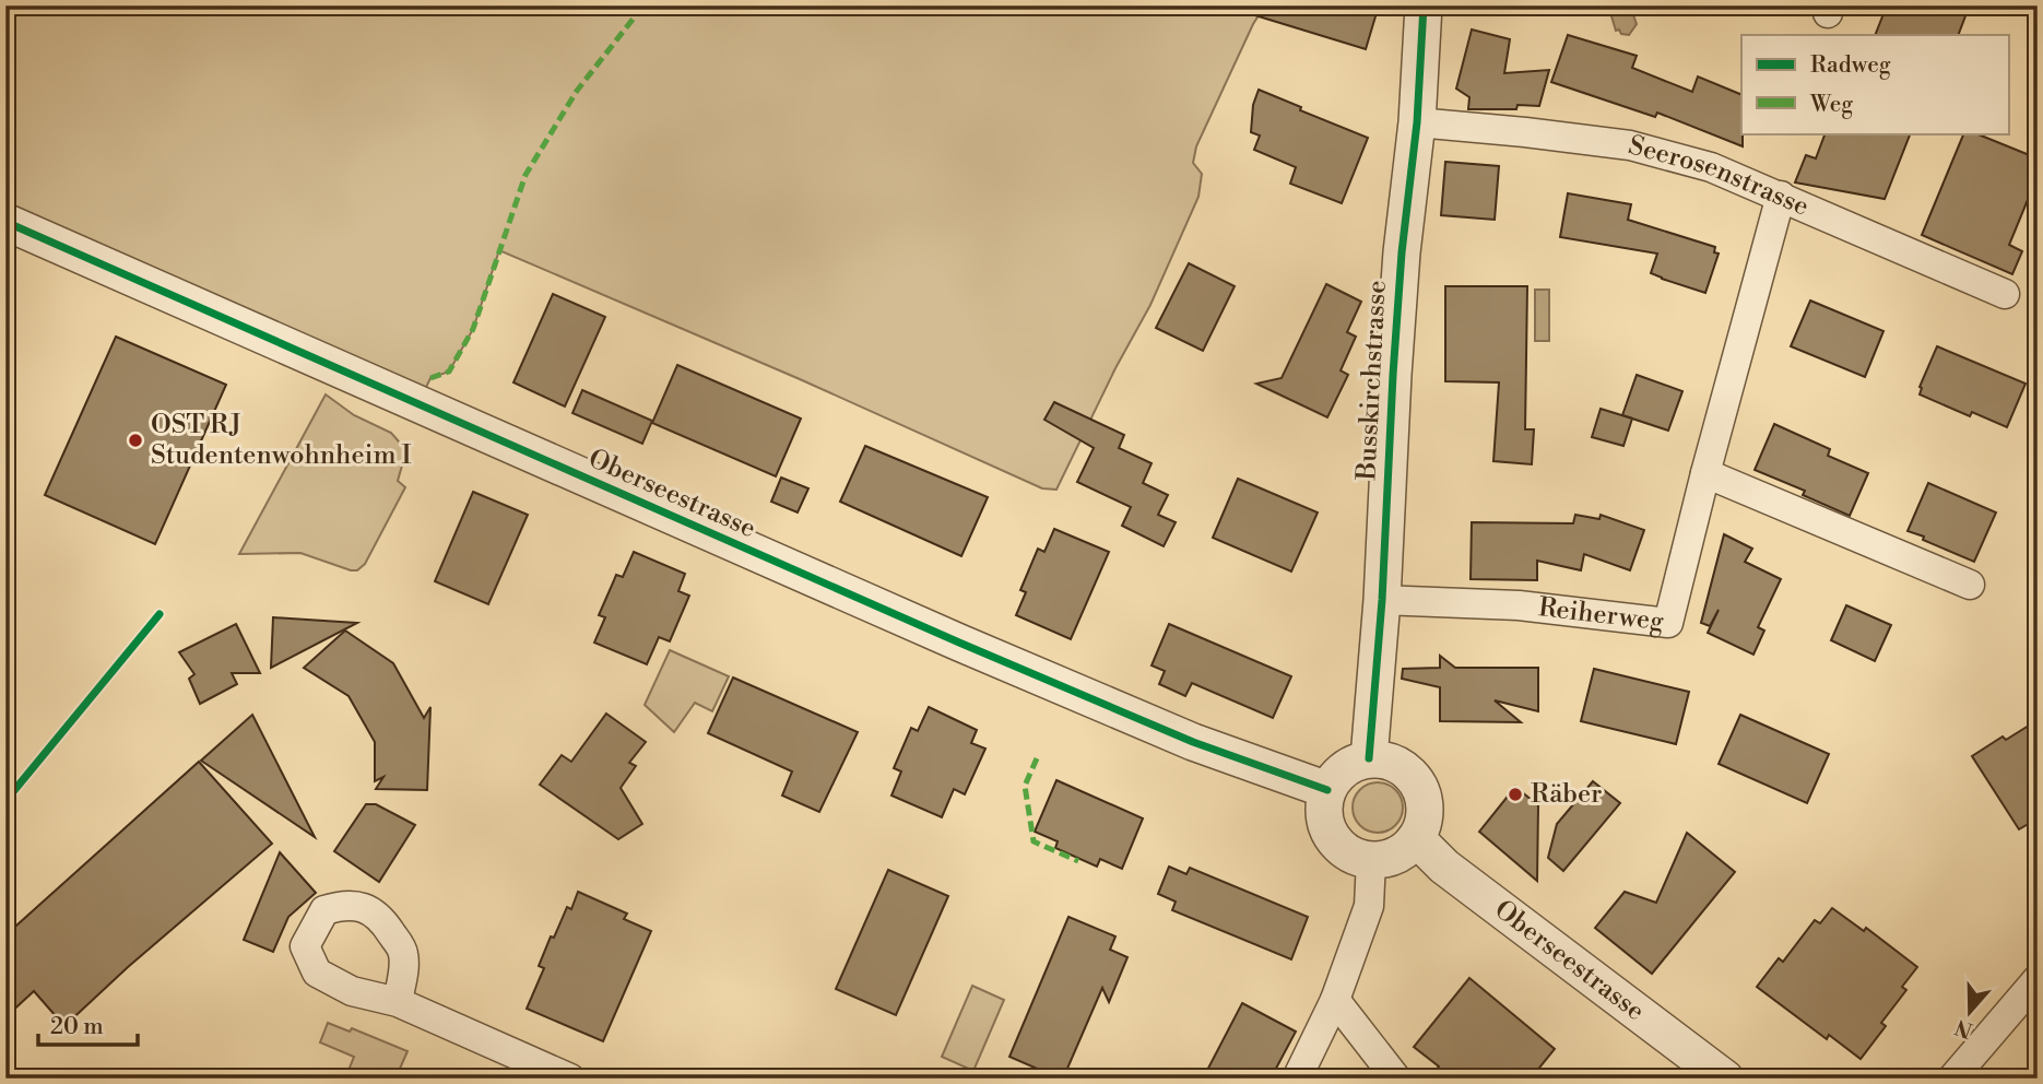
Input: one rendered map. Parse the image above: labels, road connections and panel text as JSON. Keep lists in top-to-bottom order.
{
  "streets": {
    "street": [
      "Seerosenstrasse",
      "Busskirchstrasse",
      "Oberseestrasse",
      "Reiherweg"
    ]
  },
  "crossings": [
    ["Seerosenstrasse", "Busskirchstrasse"],
    ["Seerosenstrasse", "Reiherweg"],
    ["Busskirchstrasse", "Oberseestrasse"],
    ["Busskirchstrasse", "Reiherweg"]
  ],
  "places": ["OST RJ Studentenwohnheim I", "Räber"],
  "legend": ["Radweg", "Weg"],
  "scale_bar": "20 m",
  "north": "bottom"
}
